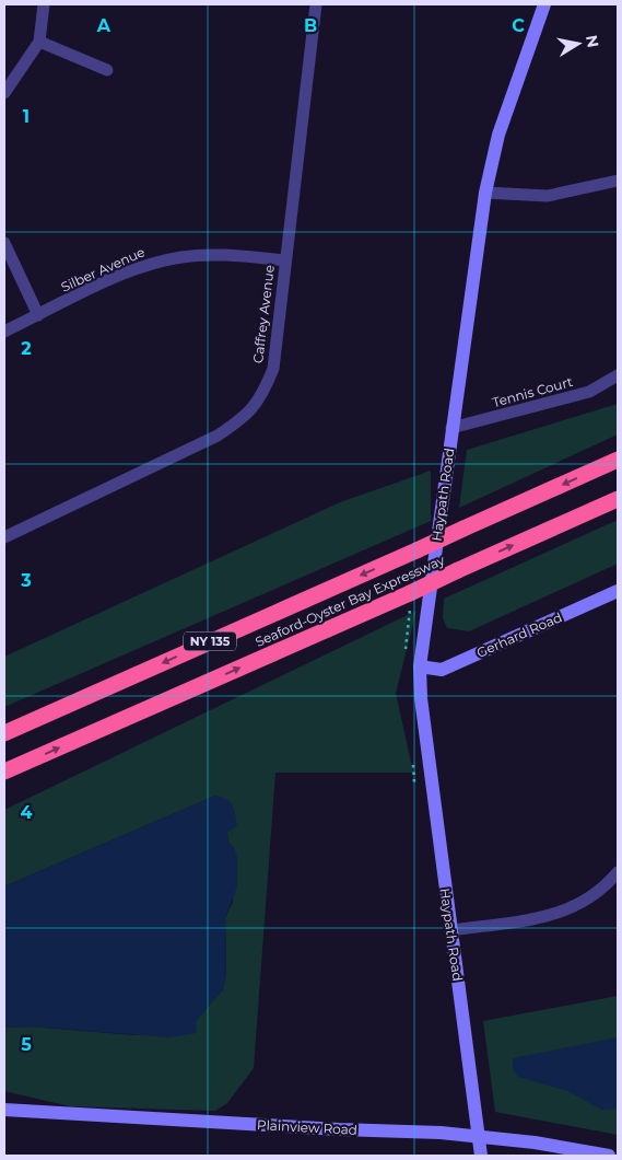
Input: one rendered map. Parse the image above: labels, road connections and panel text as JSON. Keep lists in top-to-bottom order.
{
  "streets": {
    "highway": ["Seaford-Oyster Bay Expressway", "NY 135"],
    "street": [
      "Silber Avenue",
      "Caffrey Avenue",
      "Tennis Court",
      "Haypath Road",
      "Gerhard Road",
      "Plainview Road"
    ]
  },
  "crossings": [
    ["Silber Avenue", "Caffrey Avenue"],
    ["Tennis Court", "Haypath Road"],
    ["Haypath Road", "Gerhard Road"],
    ["Haypath Road", "Plainview Road"]
  ],
  "north": "right",
  "grid": {
    "columns": ["A", "B", "C"],
    "rows": [
      "1",
      "2",
      "3",
      "4",
      "5"
    ]
  }
}
